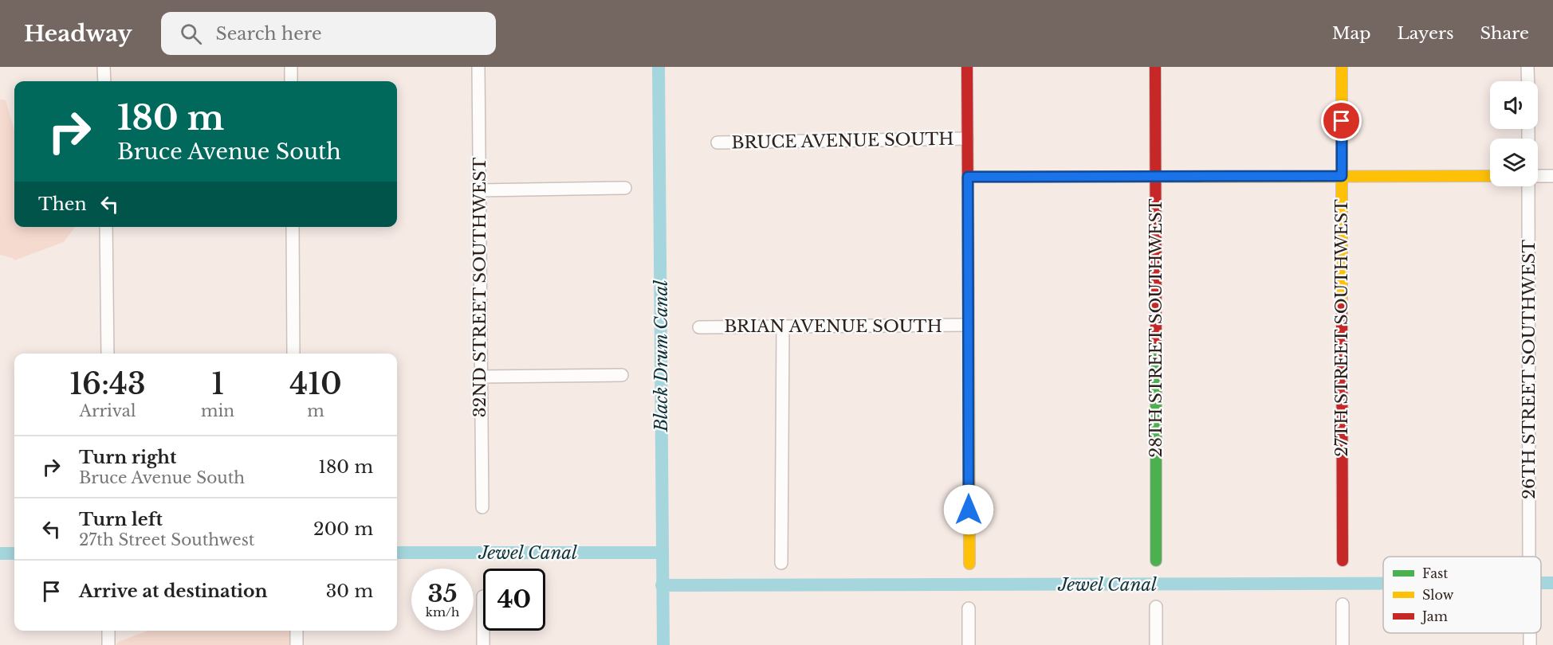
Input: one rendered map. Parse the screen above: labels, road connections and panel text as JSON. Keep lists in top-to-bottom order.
{
  "streets": {
    "street": [
      "BRUCE AVENUE SOUTH",
      "32ND STREET SOUTHWEST",
      "BRIAN AVENUE SOUTH",
      "28TH STREET SOUTHWEST",
      "27TH STREET SOUTHWEST",
      "26TH STREET SOUTHWEST"
    ]
  },
  "water": ["Black Drum Canal", "Jewel Canal"],
  "legend": ["Fast", "Slow", "Jam"],
  "page": {
    "header": "Headway",
    "search": "Search here",
    "nav": ["Map", "Layers", "Share"],
    "turn": ["180 m", "Bruce Avenue South"],
    "then": "Then",
    "eta": [
      "16:43",
      "Arrival",
      "1",
      "min",
      "410",
      "m"
    ],
    "list": [
      {
        "name": "Turn right",
        "note": "Bruce Avenue South",
        "value": "180 m"
      },
      {
        "name": "Turn left",
        "note": "27th Street Southwest",
        "value": "200 m"
      },
      {
        "name": "Arrive at destination",
        "value": "30 m"
      }
    ],
    "speed": "35 km/h",
    "limit": "40"
  }
}
